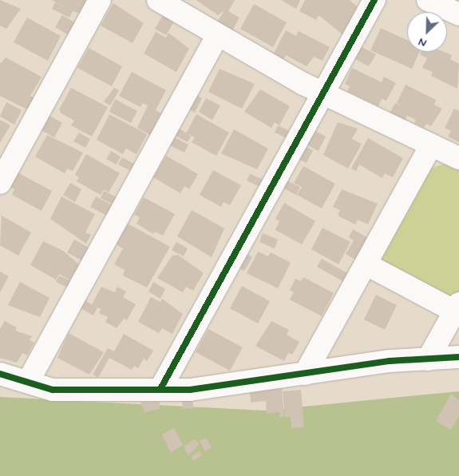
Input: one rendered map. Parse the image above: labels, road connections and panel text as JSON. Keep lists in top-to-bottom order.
{
  "north": "bottom left"
}
